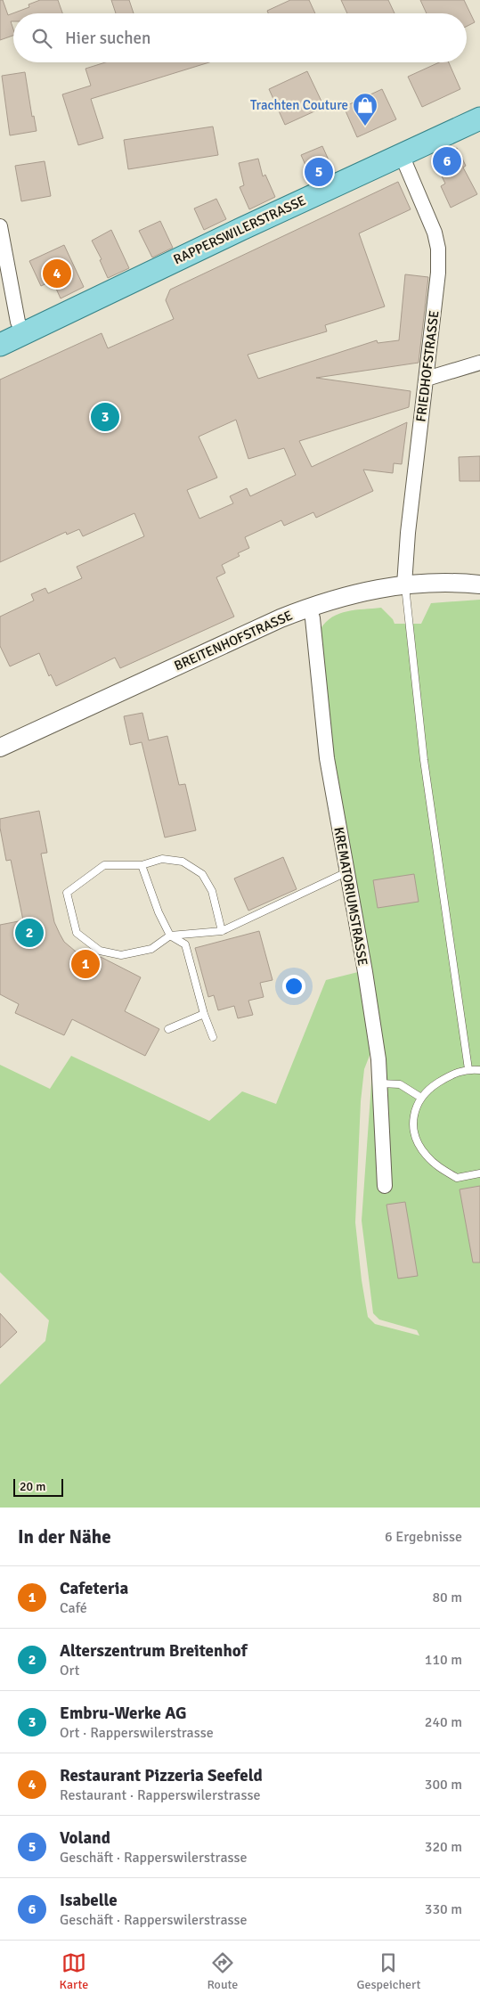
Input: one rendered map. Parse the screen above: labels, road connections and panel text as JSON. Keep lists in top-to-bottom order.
{
  "streets": {
    "main road": ["RAPPERSWILERSTRASSE"],
    "street": ["FRIEDHOFSTRASSE", "BREITENHOFSTRASSE", "KREMATORIUMSTRASSE"]
  },
  "crossings": [
    ["RAPPERSWILERSTRASSE", "FRIEDHOFSTRASSE"],
    ["FRIEDHOFSTRASSE", "BREITENHOFSTRASSE"],
    ["BREITENHOFSTRASSE", "KREMATORIUMSTRASSE"]
  ],
  "places": {
    "shop": ["Trachten Couture"]
  },
  "scale_bar": "20 m",
  "page": {
    "search": "Hier suchen",
    "pins": [
      "6",
      "5",
      "4",
      "3",
      "2",
      "1"
    ],
    "scale": "20 m",
    "heading": ["In der Nähe", "6 Ergebnisse"],
    "list": [
      {
        "mark": "1",
        "name": "Cafeteria",
        "note": "Café",
        "value": "80 m"
      },
      {
        "mark": "2",
        "name": "Alterszentrum Breitenhof",
        "note": "Ort",
        "value": "110 m"
      },
      {
        "mark": "3",
        "name": "Embru-Werke AG",
        "note": "Ort · Rapperswilerstrasse",
        "value": "240 m"
      },
      {
        "mark": "4",
        "name": "Restaurant Pizzeria Seefeld",
        "note": "Restaurant · Rapperswilerstrasse",
        "value": "300 m"
      },
      {
        "mark": "5",
        "name": "Voland",
        "note": "Geschäft · Rapperswilerstrasse",
        "value": "320 m"
      },
      {
        "mark": "6",
        "name": "Isabelle",
        "note": "Geschäft · Rapperswilerstrasse",
        "value": "330 m"
      }
    ],
    "nav": ["Karte", "Route", "Gespeichert"]
  }
}
